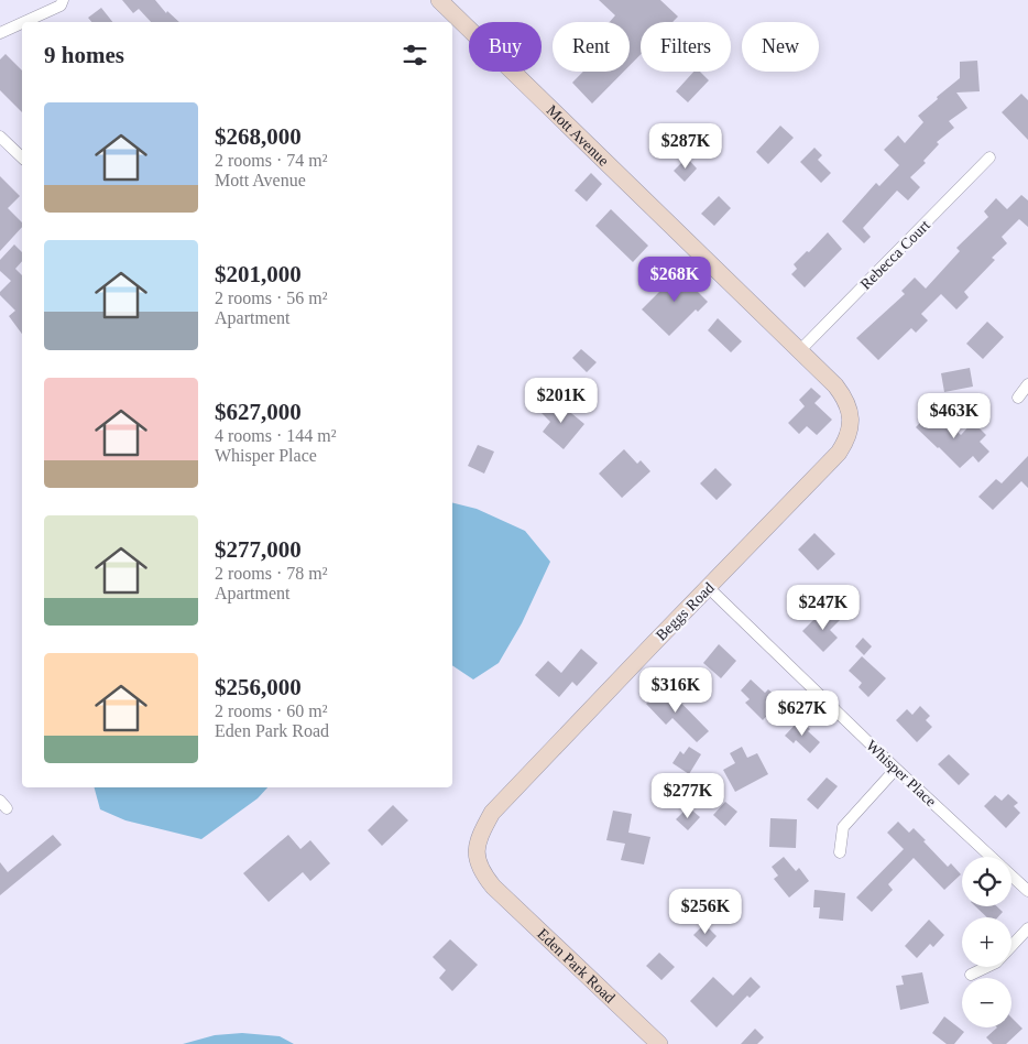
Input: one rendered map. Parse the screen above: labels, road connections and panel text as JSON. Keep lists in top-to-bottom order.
{
  "streets": {
    "street": [
      "Mott Avenue",
      "Rebecca Court",
      "Beggs Road",
      "Whisper Place",
      "Eden Park Road"
    ]
  },
  "crossings": [
    ["Mott Avenue", "Rebecca Court"],
    ["Mott Avenue", "Beggs Road"],
    ["Beggs Road", "Whisper Place"],
    ["Beggs Road", "Eden Park Road"]
  ],
  "page": {
    "chip": [
      "Buy",
      "Rent",
      "Filters",
      "New"
    ],
    "heading": "9 homes",
    "list": [
      {
        "name": "$268,000",
        "note": "2 rooms · 74 m² · Mott Avenue"
      },
      {
        "name": "$201,000",
        "note": "2 rooms · 56 m² · Apartment"
      },
      {
        "name": "$627,000",
        "note": "4 rooms · 144 m² · Whisper Place"
      },
      {
        "name": "$277,000",
        "note": "2 rooms · 78 m² · Apartment"
      },
      {
        "name": "$256,000",
        "note": "2 rooms · 60 m² · Eden Park Road"
      }
    ],
    "price": [
      "$287K",
      "$268K",
      "$201K",
      "$463K",
      "$247K",
      "$316K",
      "$627K",
      "$277K",
      "$256K"
    ],
    "map_buttons": ["+", "−"]
  }
}
